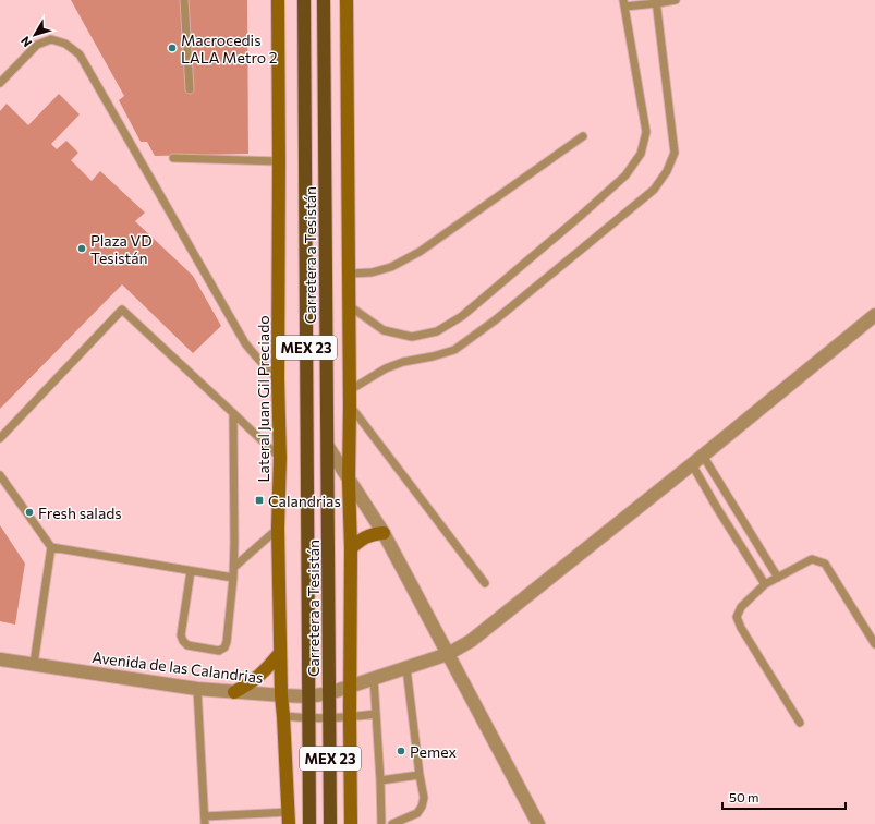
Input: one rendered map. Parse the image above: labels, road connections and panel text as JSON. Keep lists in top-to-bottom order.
{
  "streets": {
    "main road": ["Carretera a Tesistán", "MEX 23", "Lateral Juan Gil Preciado"],
    "street": ["Avenida de las Calandrias"]
  },
  "crossings": [
    ["Carretera a Tesistán", "Avenida de las Calandrias"],
    ["Lateral Juan Gil Preciado", "Avenida de las Calandrias"]
  ],
  "places": {
    "other": [
      "Macrocedis LALA Metro 2",
      "Plaza VD Tesistán",
      "Fresh salads",
      "Pemex"
    ],
    "transit": ["Calandrias"]
  },
  "scale_bar": "50 m",
  "north": "bottom left"
}
